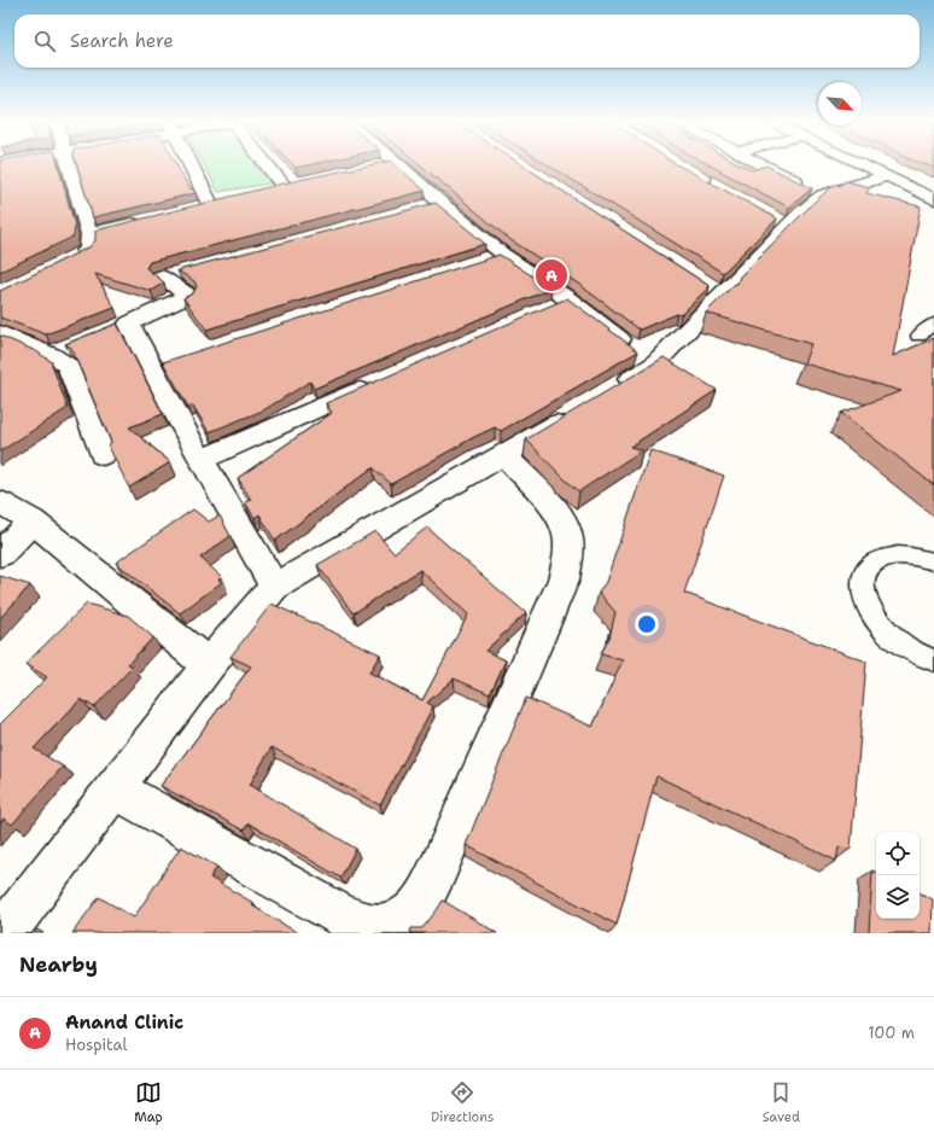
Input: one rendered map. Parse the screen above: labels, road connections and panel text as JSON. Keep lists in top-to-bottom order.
{
  "north": "bottom right",
  "page": {
    "search": "Search here",
    "pins": "A",
    "heading": "Nearby",
    "list": [
      {
        "mark": "A",
        "name": "Anand Clinic",
        "note": "Hospital",
        "value": "100 m"
      }
    ],
    "nav": ["Map", "Directions", "Saved"]
  }
}
